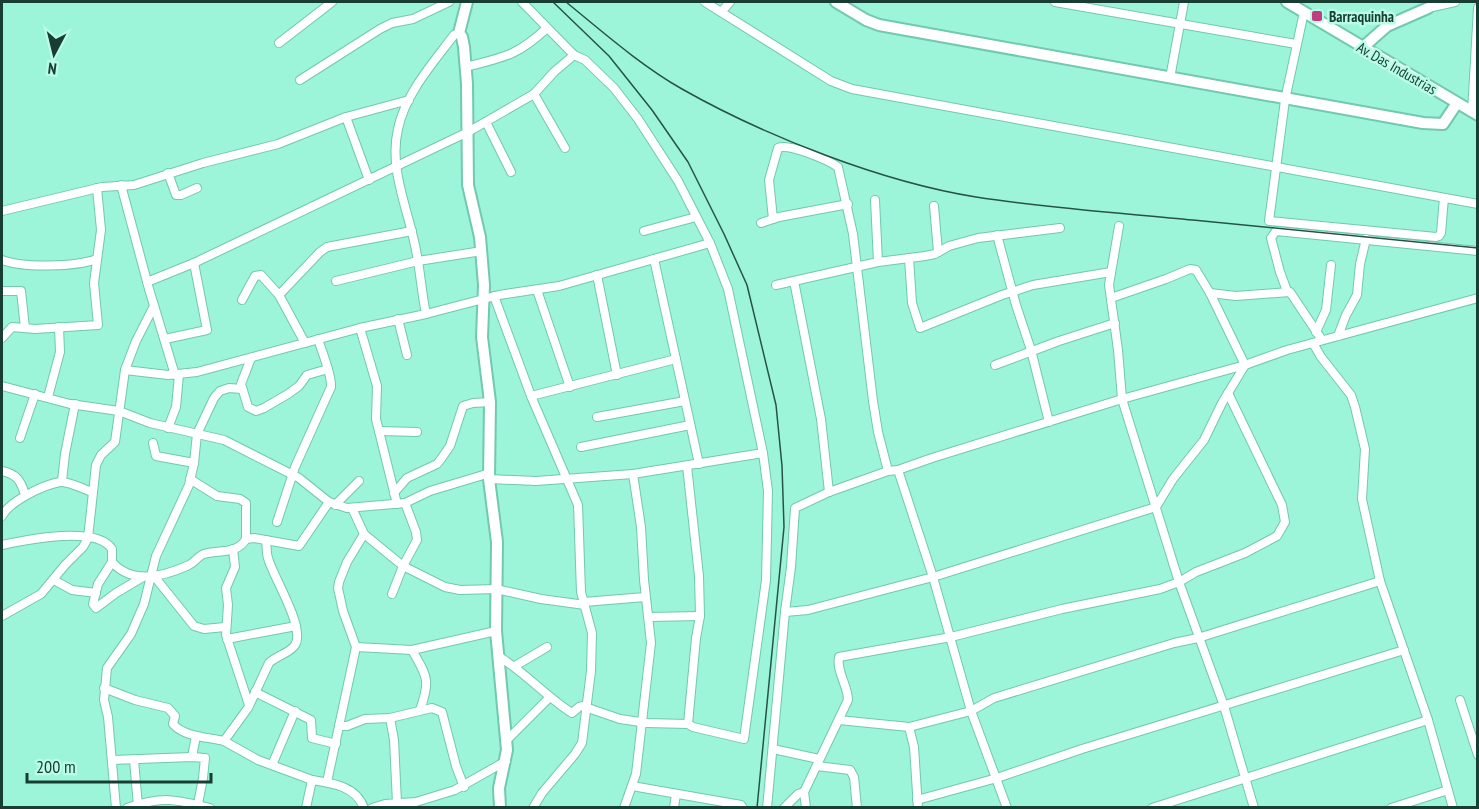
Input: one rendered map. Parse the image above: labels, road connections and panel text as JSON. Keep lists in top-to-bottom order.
{
  "streets": {
    "street": ["Av. Das Industrias"]
  },
  "places": {
    "transit": ["Barraquinha"]
  },
  "scale_bar": "200 m",
  "north": "bottom"
}
